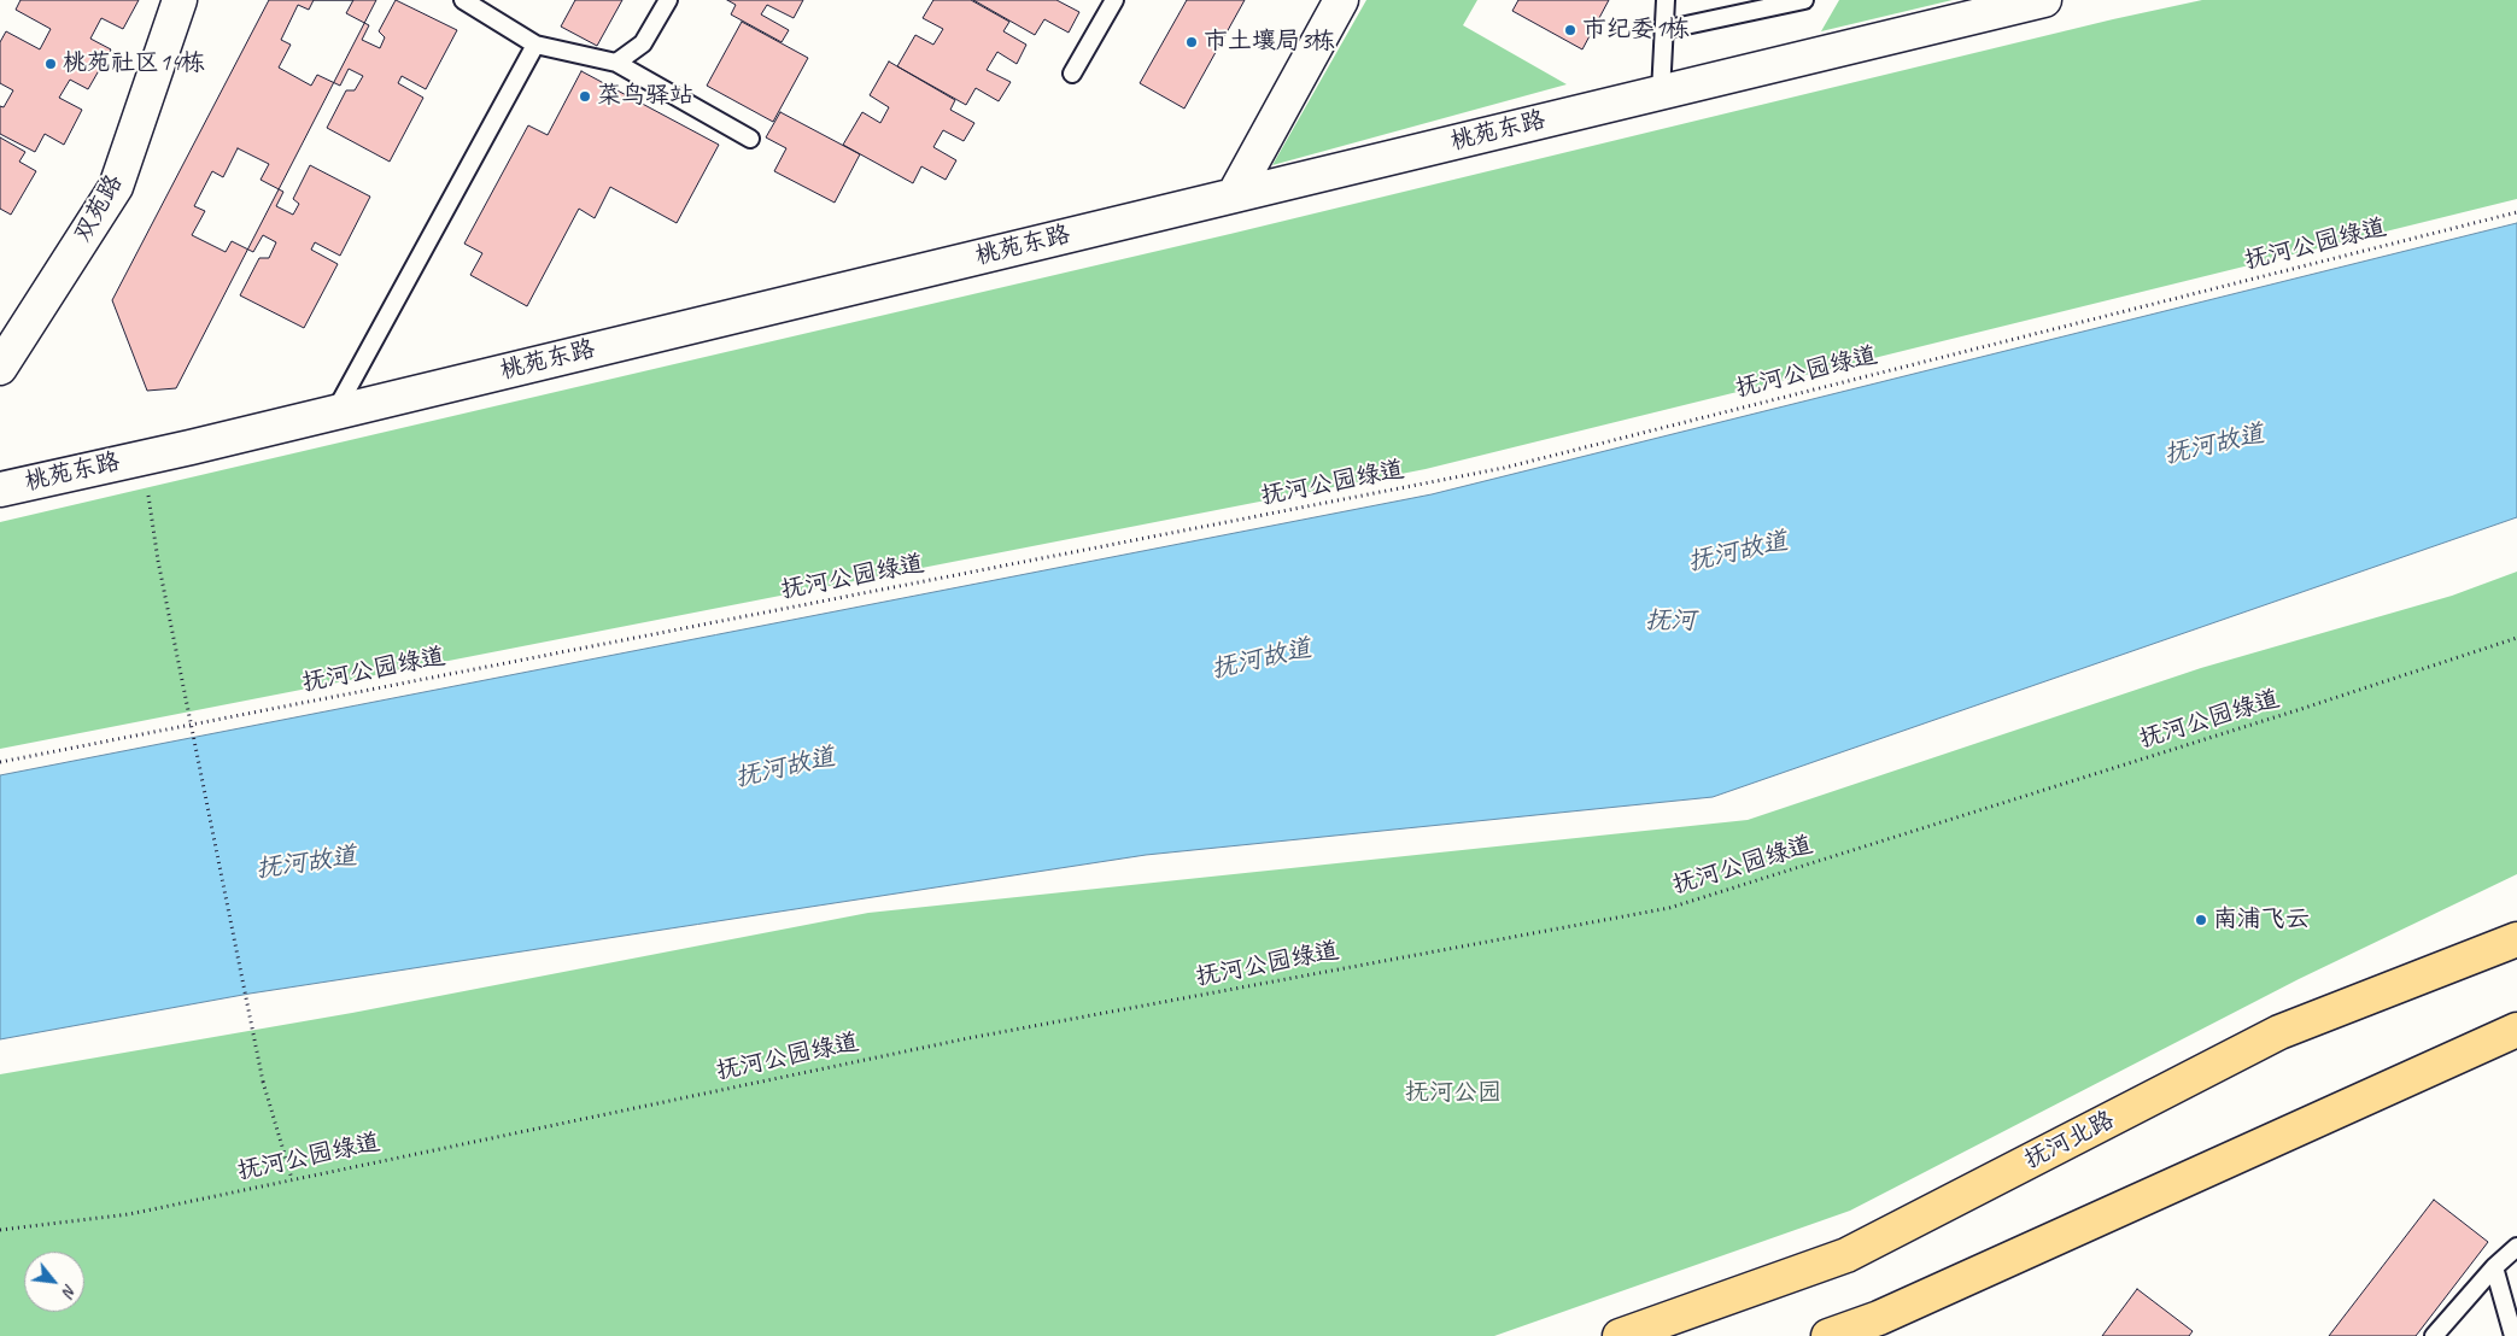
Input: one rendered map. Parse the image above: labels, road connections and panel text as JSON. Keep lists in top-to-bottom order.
{
  "streets": {
    "main road": ["抚河北路"],
    "street": ["桃苑东路", "双苑路"],
    "path": ["抚河公园绿道"]
  },
  "water": ["抚河故道", "抚河"],
  "parks": ["抚河公园"],
  "places": [
    "市纪委1栋",
    "市土壤局3栋",
    "桃苑社区14栋",
    "菜鸟驿站",
    "南浦飞云"
  ],
  "north": "bottom right"
}
